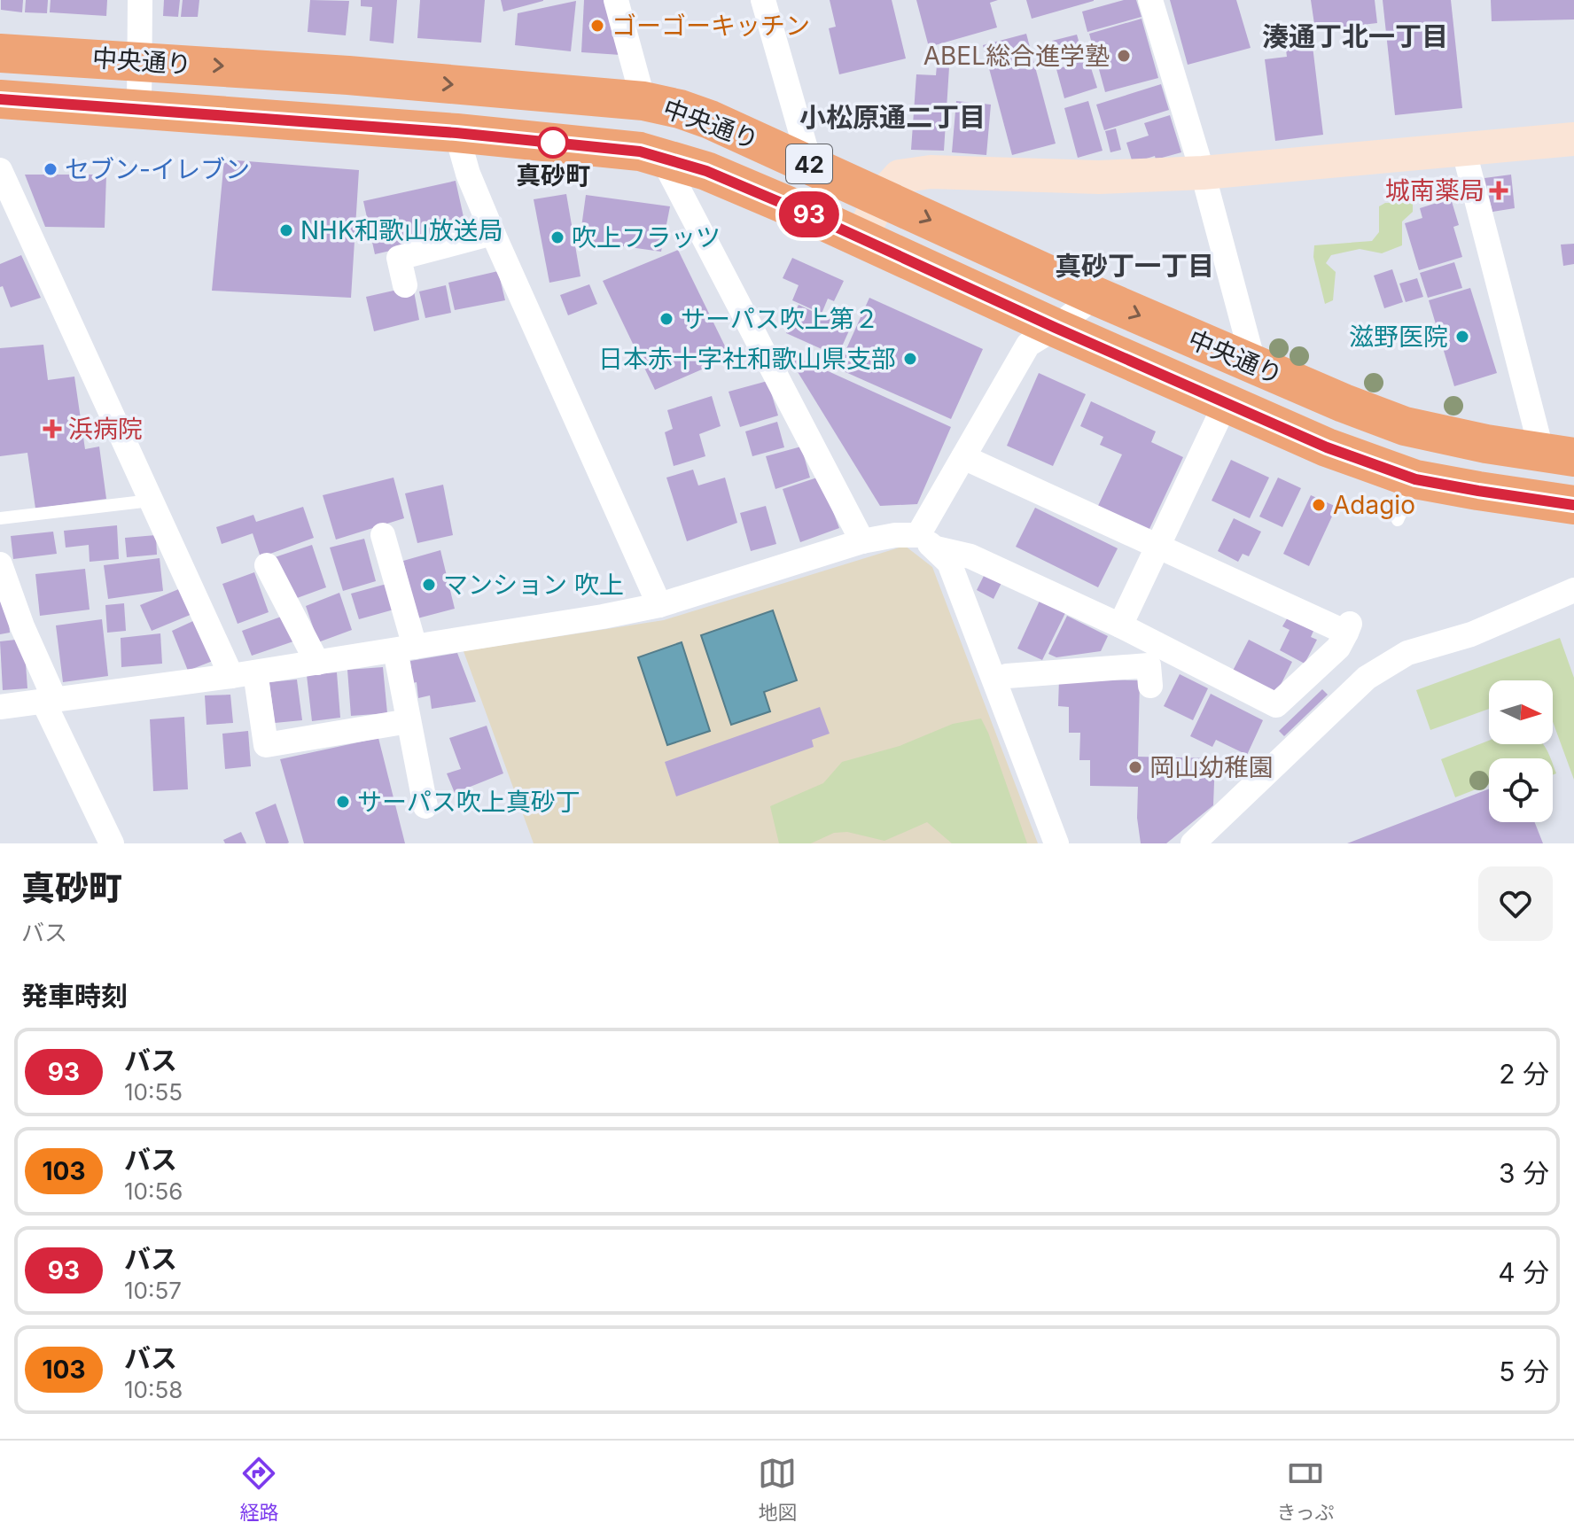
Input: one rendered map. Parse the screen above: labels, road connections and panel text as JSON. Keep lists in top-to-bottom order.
{
  "streets": {
    "highway": ["中央通り", "42"]
  },
  "districts": ["湊通丁北一丁目", "小松原通二丁目", "真砂丁一丁目"],
  "places": {
    "other": [
      "ゴーゴーキッチン",
      "ABEL総合進学塾",
      "真砂町",
      "セブン-イレブン",
      "NHK和歌山放送局",
      "吹上フラッツ",
      "サーパス吹上第２",
      "滋野医院",
      "日本赤十字社和歌山県支部",
      "Adagio",
      "マンション 吹上",
      "岡山幼稚園",
      "サーパス吹上真砂丁"
    ],
    "health": ["城南薬局", "浜病院"]
  },
  "lines": ["bus line 93"],
  "north": "right",
  "page": {
    "on_map": "93",
    "heading": [
      ["真砂町", "バス"],
      "発車時刻"
    ],
    "list": [
      {
        "mark": "93",
        "name": "バス",
        "note": "10:55",
        "value": "2 分"
      },
      {
        "mark": "103",
        "name": "バス",
        "note": "10:56",
        "value": "3 分"
      },
      {
        "mark": "93",
        "name": "バス",
        "note": "10:57",
        "value": "4 分"
      },
      {
        "mark": "103",
        "name": "バス",
        "note": "10:58",
        "value": "5 分"
      }
    ],
    "tabs": ["経路", "地図", "きっぷ"]
  }
}
